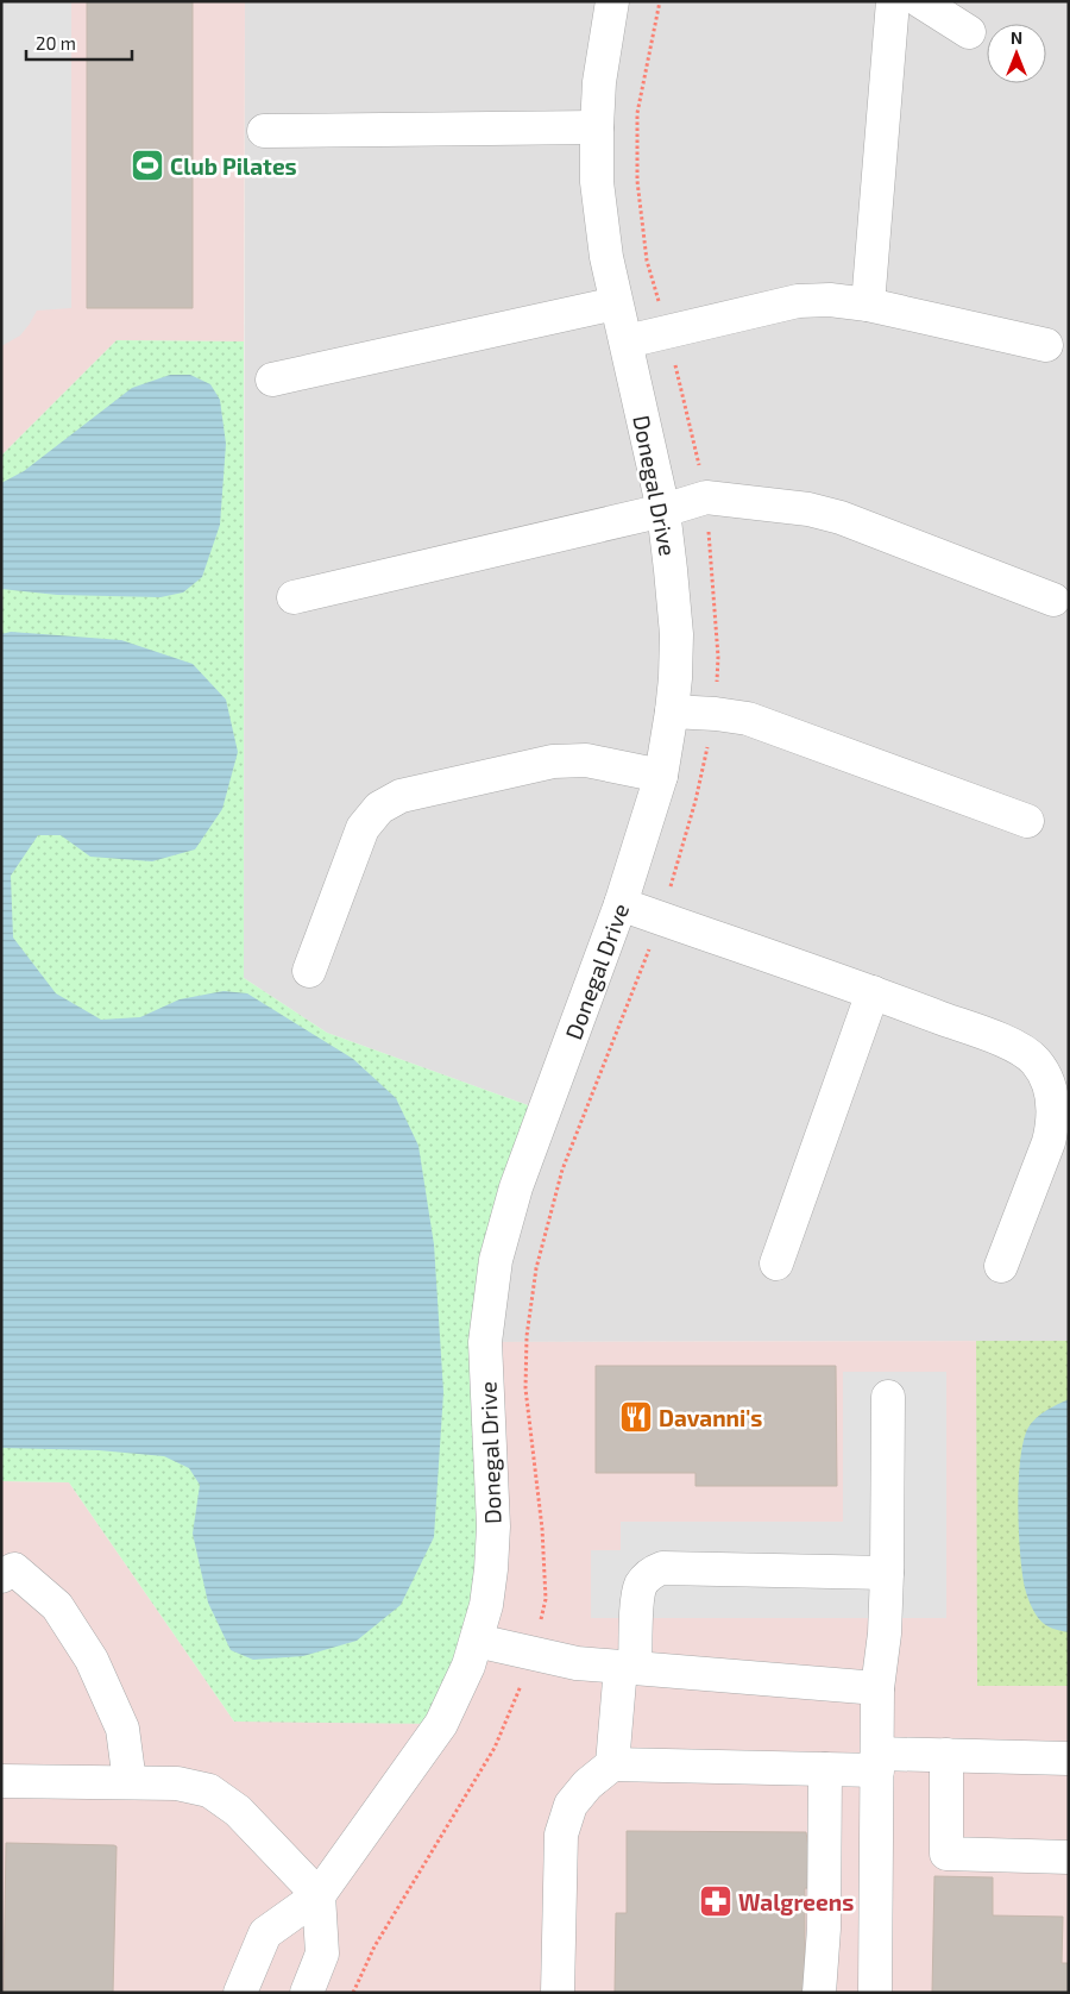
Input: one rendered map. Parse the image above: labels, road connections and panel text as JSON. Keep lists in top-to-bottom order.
{
  "streets": {
    "street": ["Donegal Drive"]
  },
  "places": {
    "sports": ["Club Pilates"],
    "restaurant": ["Davanni's"],
    "pharmacy": ["Walgreens"]
  },
  "scale_bar": "20 m",
  "north": "top"
}
